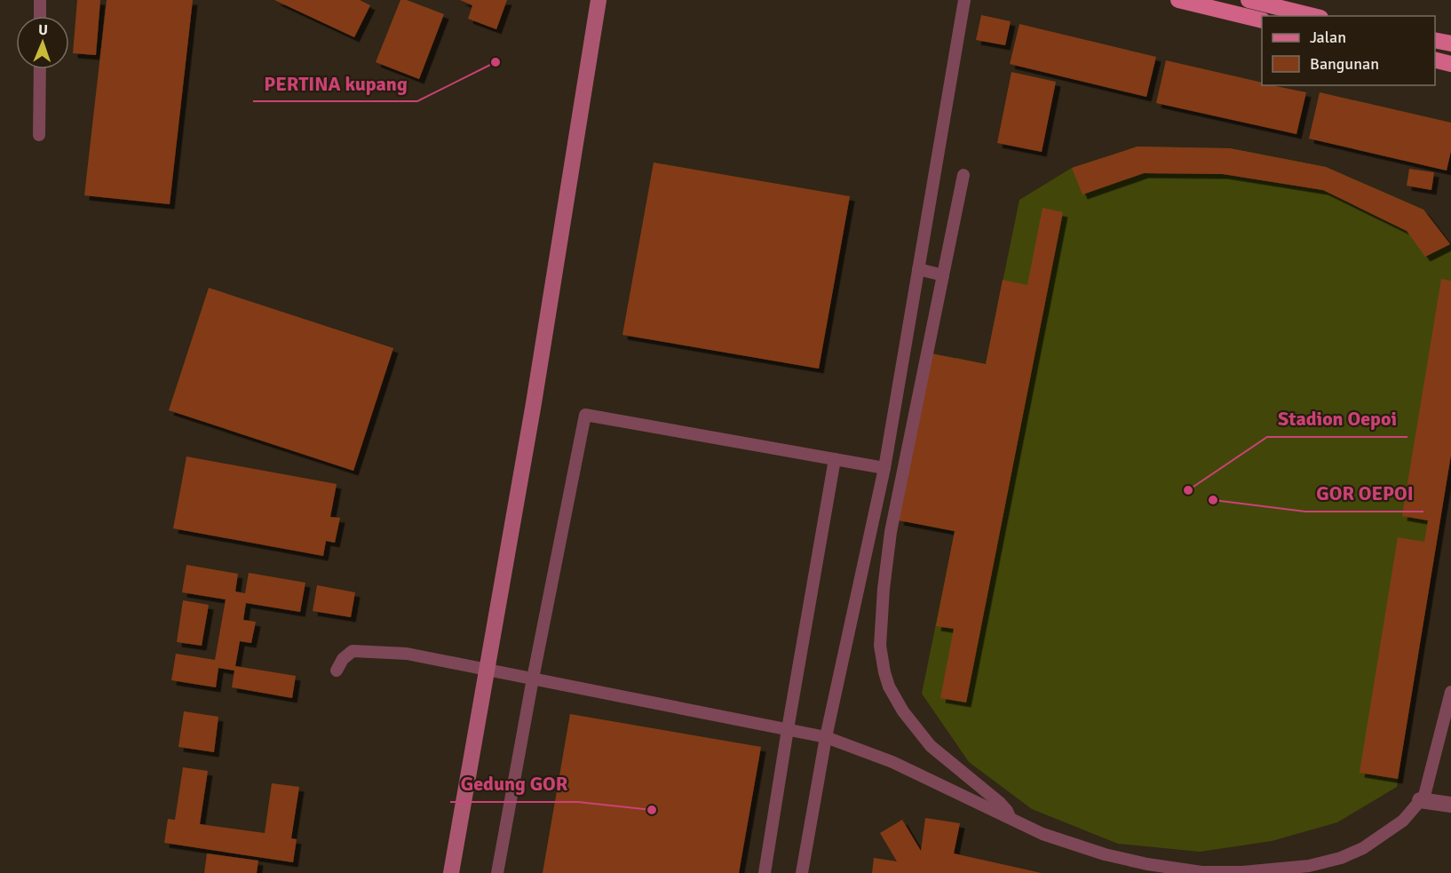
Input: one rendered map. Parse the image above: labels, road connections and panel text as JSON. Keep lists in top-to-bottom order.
{
  "places": [
    "PERTINA kupang",
    "Stadion Oepoi",
    "GOR OEPOI",
    "Gedung GOR"
  ],
  "legend": ["Jalan", "Bangunan"],
  "north": "top"
}
